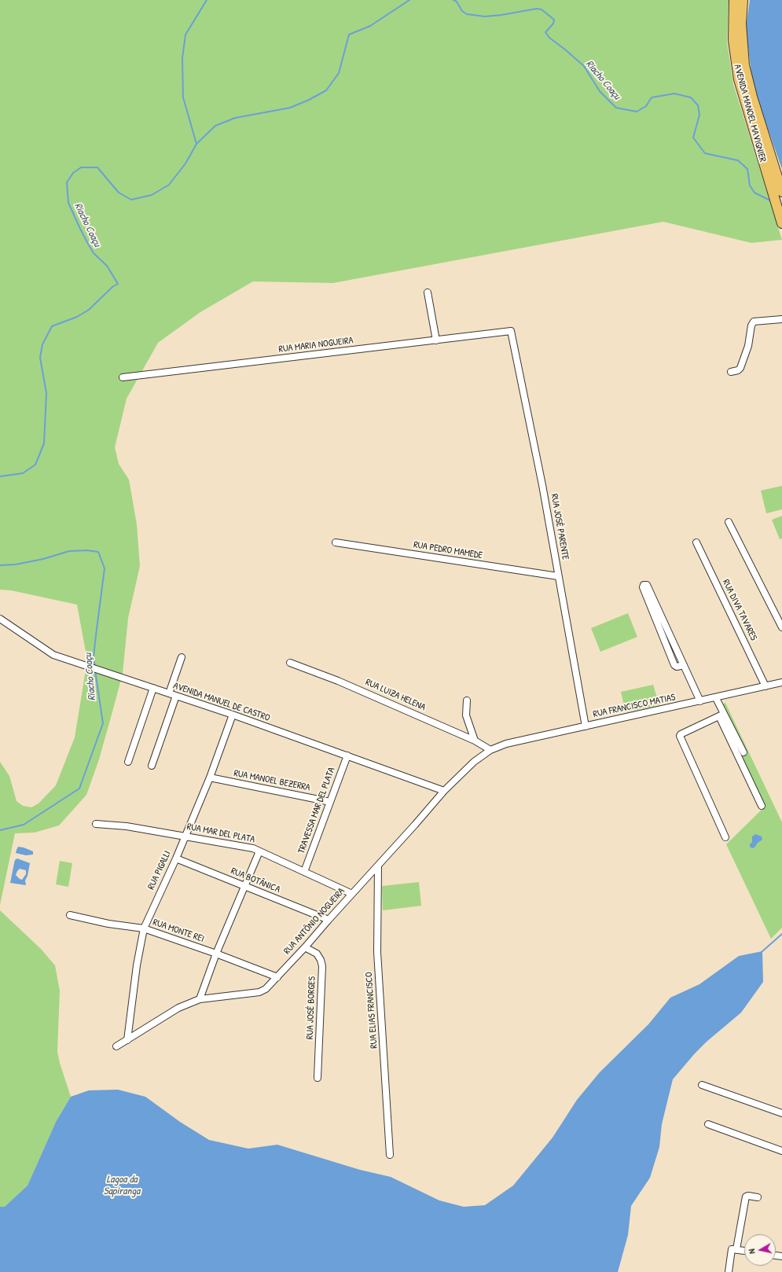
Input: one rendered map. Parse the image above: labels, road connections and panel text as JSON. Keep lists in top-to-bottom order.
{
  "streets": {
    "highway": ["AVENIDA MANOEL MAVIGNIER"],
    "street": [
      "RUA MARIA NOGUEIRA",
      "RUA JOSÉ PARENTE",
      "RUA PEDRO MAMEDE",
      "RUA DIVA TAVARES",
      "RUA LUIZA HELENA",
      "AVENIDA MANUEL DE CASTRO",
      "RUA FRANCISCO MATIAS",
      "RUA MANOEL BEZERRA",
      "TRAVESSA MAR DEL PLATA",
      "RUA MAR DEL PLATA",
      "RUA PIGALLI",
      "RUA BOTÂNICA",
      "RUA ANTÔNIO NOGUEIRA",
      "RUA MONTE REI",
      "RUA JOSÉ BORGES",
      "RUA ELIAS FRANCISCO"
    ]
  },
  "crossings": [
    ["RUA MARIA NOGUEIRA", "RUA JOSÉ PARENTE"],
    ["RUA JOSÉ PARENTE", "RUA PEDRO MAMEDE"],
    ["RUA JOSÉ PARENTE", "RUA FRANCISCO MATIAS"],
    ["RUA DIVA TAVARES", "RUA FRANCISCO MATIAS"],
    ["RUA LUIZA HELENA", "RUA FRANCISCO MATIAS"],
    ["RUA LUIZA HELENA", "RUA ANTÔNIO NOGUEIRA"],
    ["AVENIDA MANUEL DE CASTRO", "TRAVESSA MAR DEL PLATA"],
    ["AVENIDA MANUEL DE CASTRO", "RUA PIGALLI"],
    ["AVENIDA MANUEL DE CASTRO", "RUA ANTÔNIO NOGUEIRA"],
    ["RUA FRANCISCO MATIAS", "RUA ANTÔNIO NOGUEIRA"],
    ["RUA MANOEL BEZERRA", "TRAVESSA MAR DEL PLATA"],
    ["RUA MANOEL BEZERRA", "RUA PIGALLI"],
    ["TRAVESSA MAR DEL PLATA", "RUA MAR DEL PLATA"],
    ["RUA MAR DEL PLATA", "RUA PIGALLI"],
    ["RUA MAR DEL PLATA", "RUA ANTÔNIO NOGUEIRA"],
    ["RUA PIGALLI", "RUA BOTÂNICA"],
    ["RUA PIGALLI", "RUA ANTÔNIO NOGUEIRA"],
    ["RUA PIGALLI", "RUA MONTE REI"],
    ["RUA BOTÂNICA", "RUA ANTÔNIO NOGUEIRA"],
    ["RUA ANTÔNIO NOGUEIRA", "RUA MONTE REI"],
    ["RUA ANTÔNIO NOGUEIRA", "RUA JOSÉ BORGES"],
    ["RUA ANTÔNIO NOGUEIRA", "RUA ELIAS FRANCISCO"]
  ],
  "water": ["Riacho Coaçu", "Lagoa da Sapiranga"],
  "north": "left"
}
